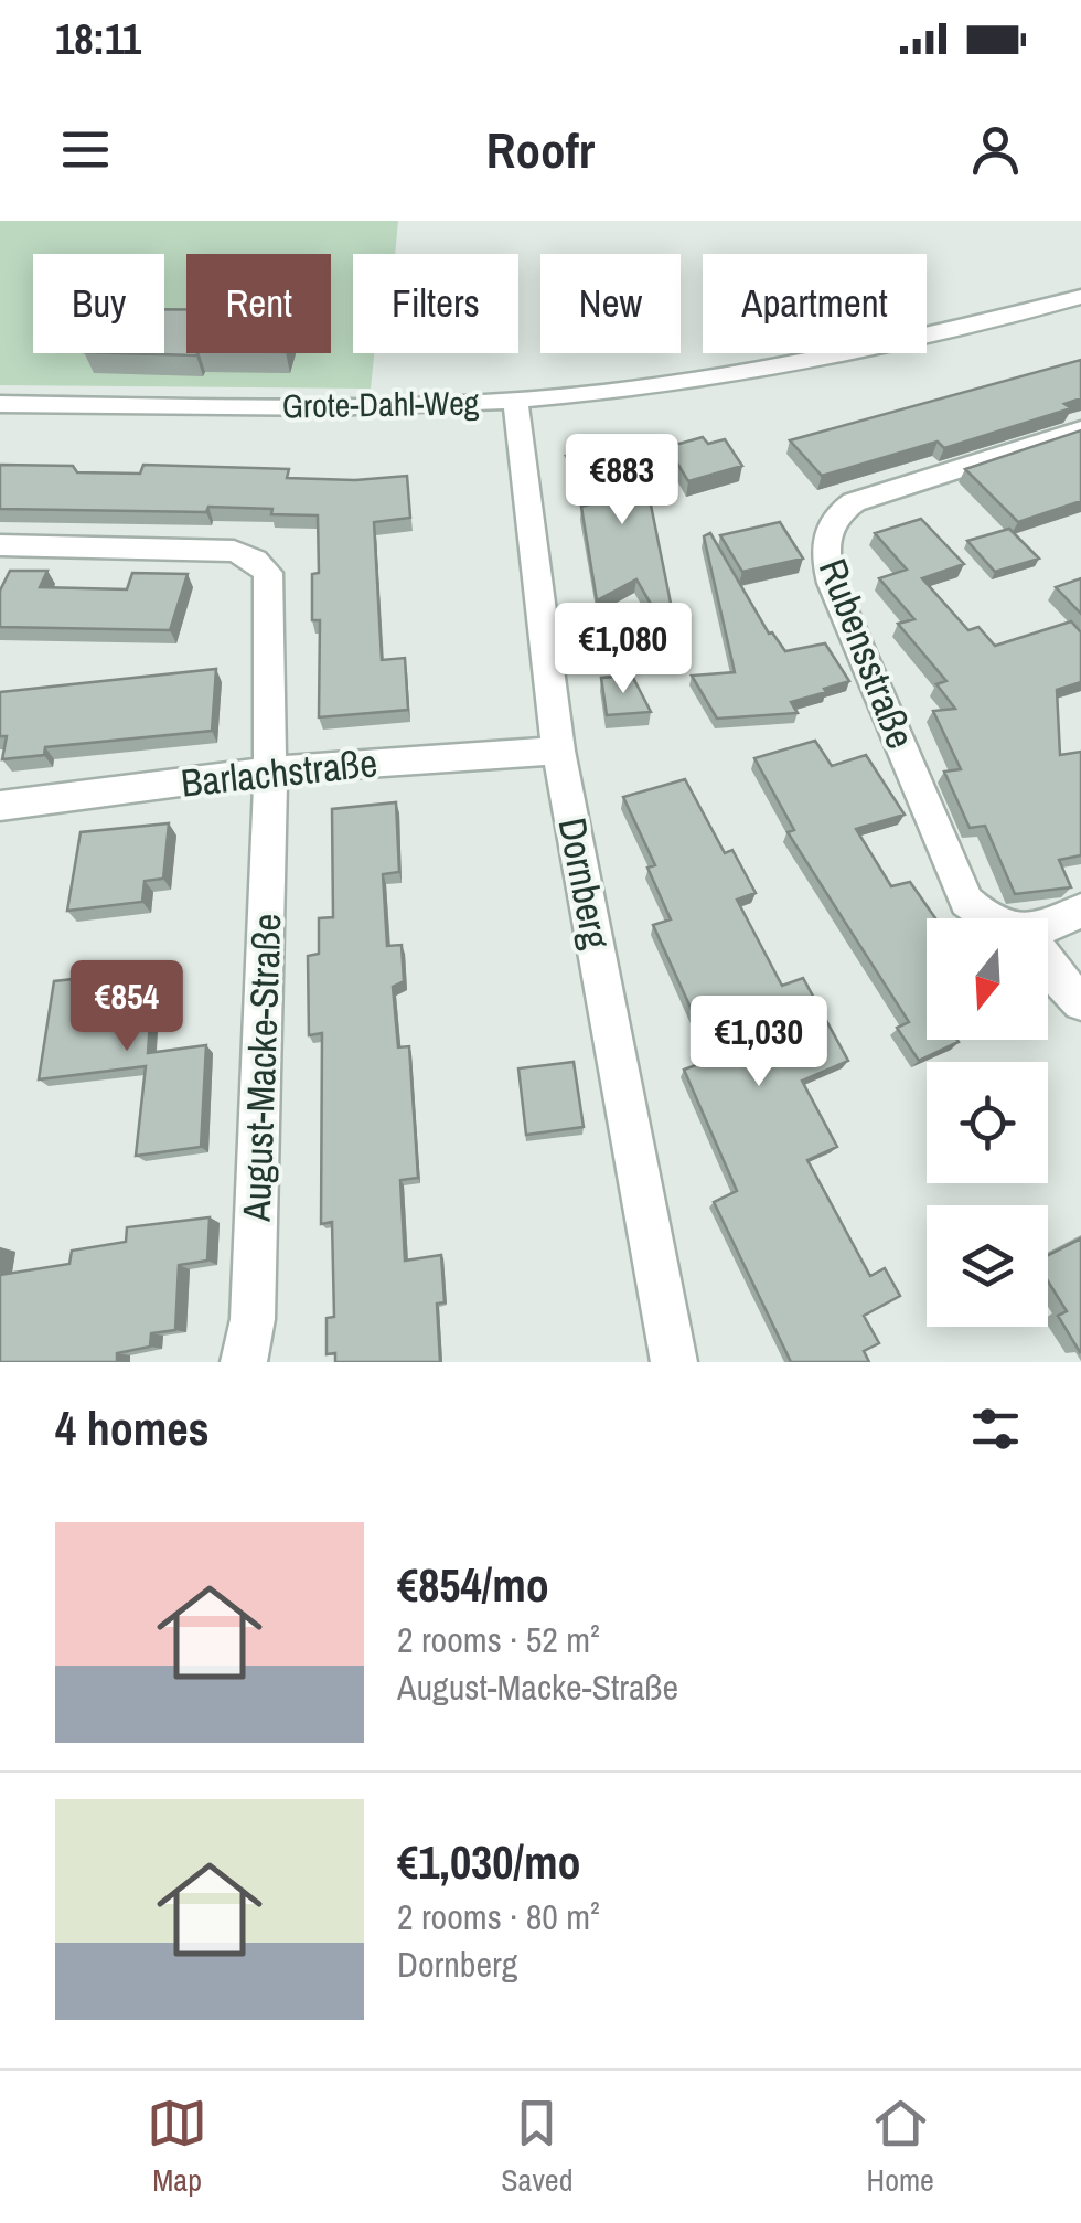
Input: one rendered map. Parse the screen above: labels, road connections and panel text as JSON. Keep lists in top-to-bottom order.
{
  "streets": {
    "street": [
      "Grote-Dahl-Weg",
      "Rubensstraße",
      "Barlachstraße",
      "Dornberg",
      "August-Macke-Straße"
    ]
  },
  "crossings": [
    ["Grote-Dahl-Weg", "Dornberg"],
    ["Barlachstraße", "Dornberg"],
    ["Barlachstraße", "August-Macke-Straße"]
  ],
  "north": "bottom",
  "page": {
    "status": "18:11",
    "header": "Roofr",
    "chip": [
      "Buy",
      "Rent",
      "Filters",
      "New",
      "Apartment"
    ],
    "price": [
      "€883",
      "€1,080",
      "€854",
      "€1,030"
    ],
    "heading": "4 homes",
    "list": [
      {
        "name": "€854/mo",
        "note": "2 rooms · 52 m² · August-Macke-Straße"
      },
      {
        "name": "€1,030/mo",
        "note": "2 rooms · 80 m² · Dornberg"
      }
    ],
    "tabs": ["Map", "Saved", "Home"]
  }
}
